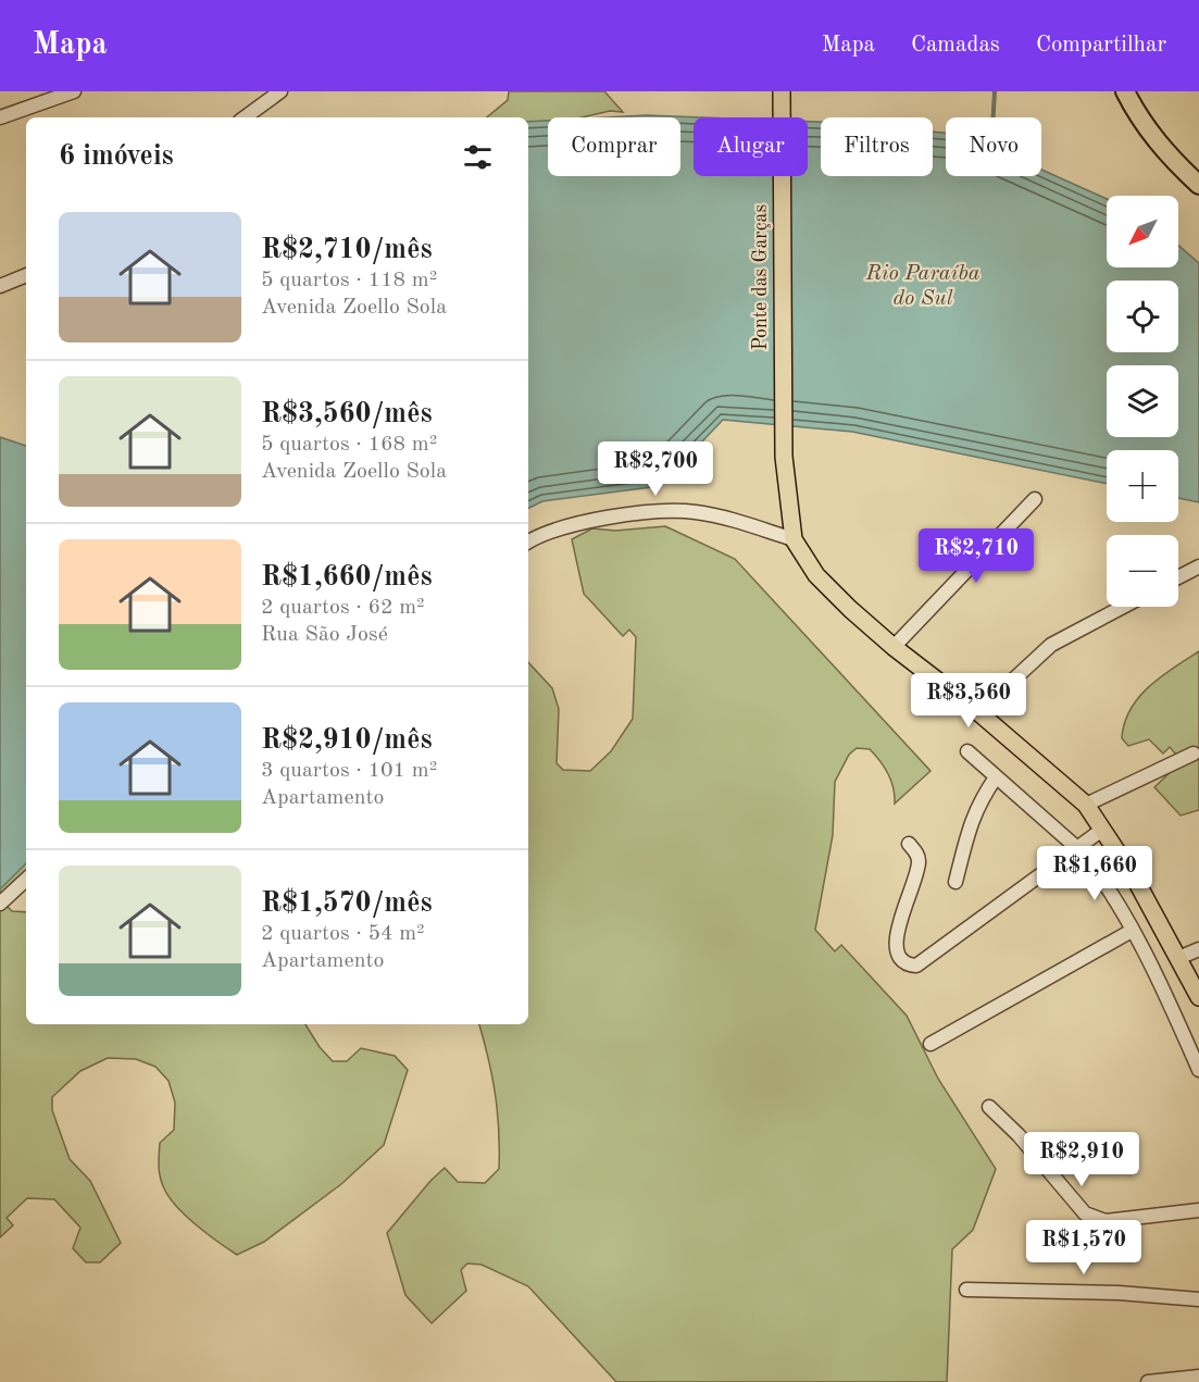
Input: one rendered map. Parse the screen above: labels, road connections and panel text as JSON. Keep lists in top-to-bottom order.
{
  "streets": {
    "main road": ["Ponte das Garças"]
  },
  "water": ["Rio Paraíba do Sul"],
  "north": "bottom left",
  "page": {
    "header": "Mapa",
    "nav": ["Mapa", "Camadas", "Compartilhar"],
    "chip": [
      "Comprar",
      "Alugar",
      "Filtros",
      "Novo"
    ],
    "heading": "6 imóveis",
    "map_buttons": ["+", "−"],
    "list": [
      {
        "name": "R$2,710/mês",
        "note": "5 quartos · 118 m² · Avenida Zoello Sola"
      },
      {
        "name": "R$3,560/mês",
        "note": "5 quartos · 168 m² · Avenida Zoello Sola"
      },
      {
        "name": "R$1,660/mês",
        "note": "2 quartos · 62 m² · Rua São José"
      },
      {
        "name": "R$2,910/mês",
        "note": "3 quartos · 101 m² · Apartamento"
      },
      {
        "name": "R$1,570/mês",
        "note": "2 quartos · 54 m² · Apartamento"
      }
    ],
    "price": [
      "R$2,700",
      "R$2,710",
      "R$3,560",
      "R$1,660",
      "R$2,910",
      "R$1,570"
    ]
  }
}
